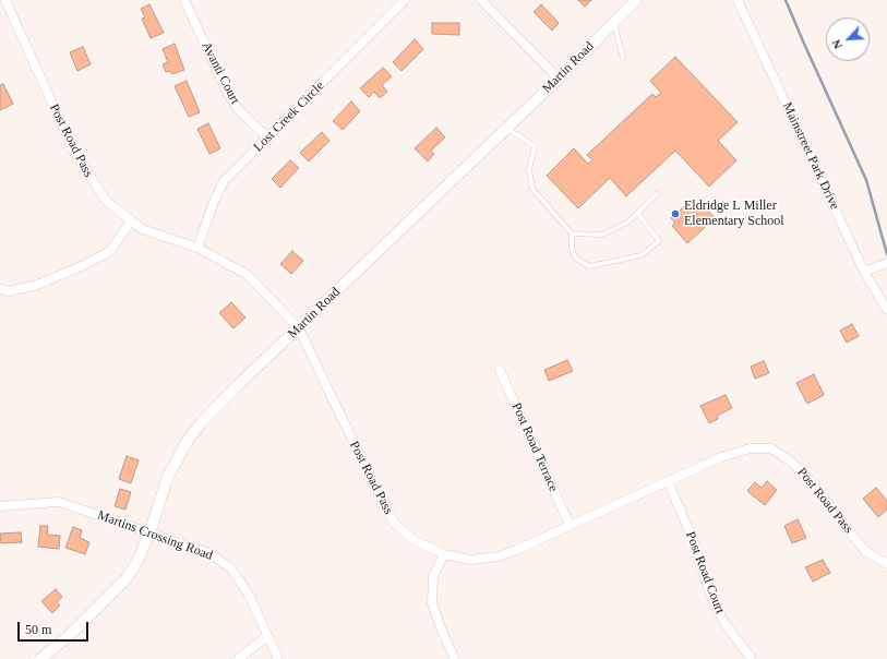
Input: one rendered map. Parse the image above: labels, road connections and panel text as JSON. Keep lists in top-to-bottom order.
{
  "streets": {
    "street": [
      "Martin Road",
      "Avanti Court",
      "Lost Creek Circle",
      "Post Road Pass",
      "Mainstreet Park Drive",
      "Post Road Terrace",
      "Martins Crossing Road",
      "Post Road Court"
    ]
  },
  "crossings": [
    ["Martin Road", "Post Road Pass"],
    ["Martin Road", "Martins Crossing Road"],
    ["Avanti Court", "Lost Creek Circle"],
    ["Lost Creek Circle", "Post Road Pass"],
    ["Post Road Pass", "Post Road Terrace"],
    ["Post Road Pass", "Post Road Court"]
  ],
  "places": ["Eldridge L Miller Elementary School"],
  "scale_bar": "50 m",
  "north": "bottom left"
}
